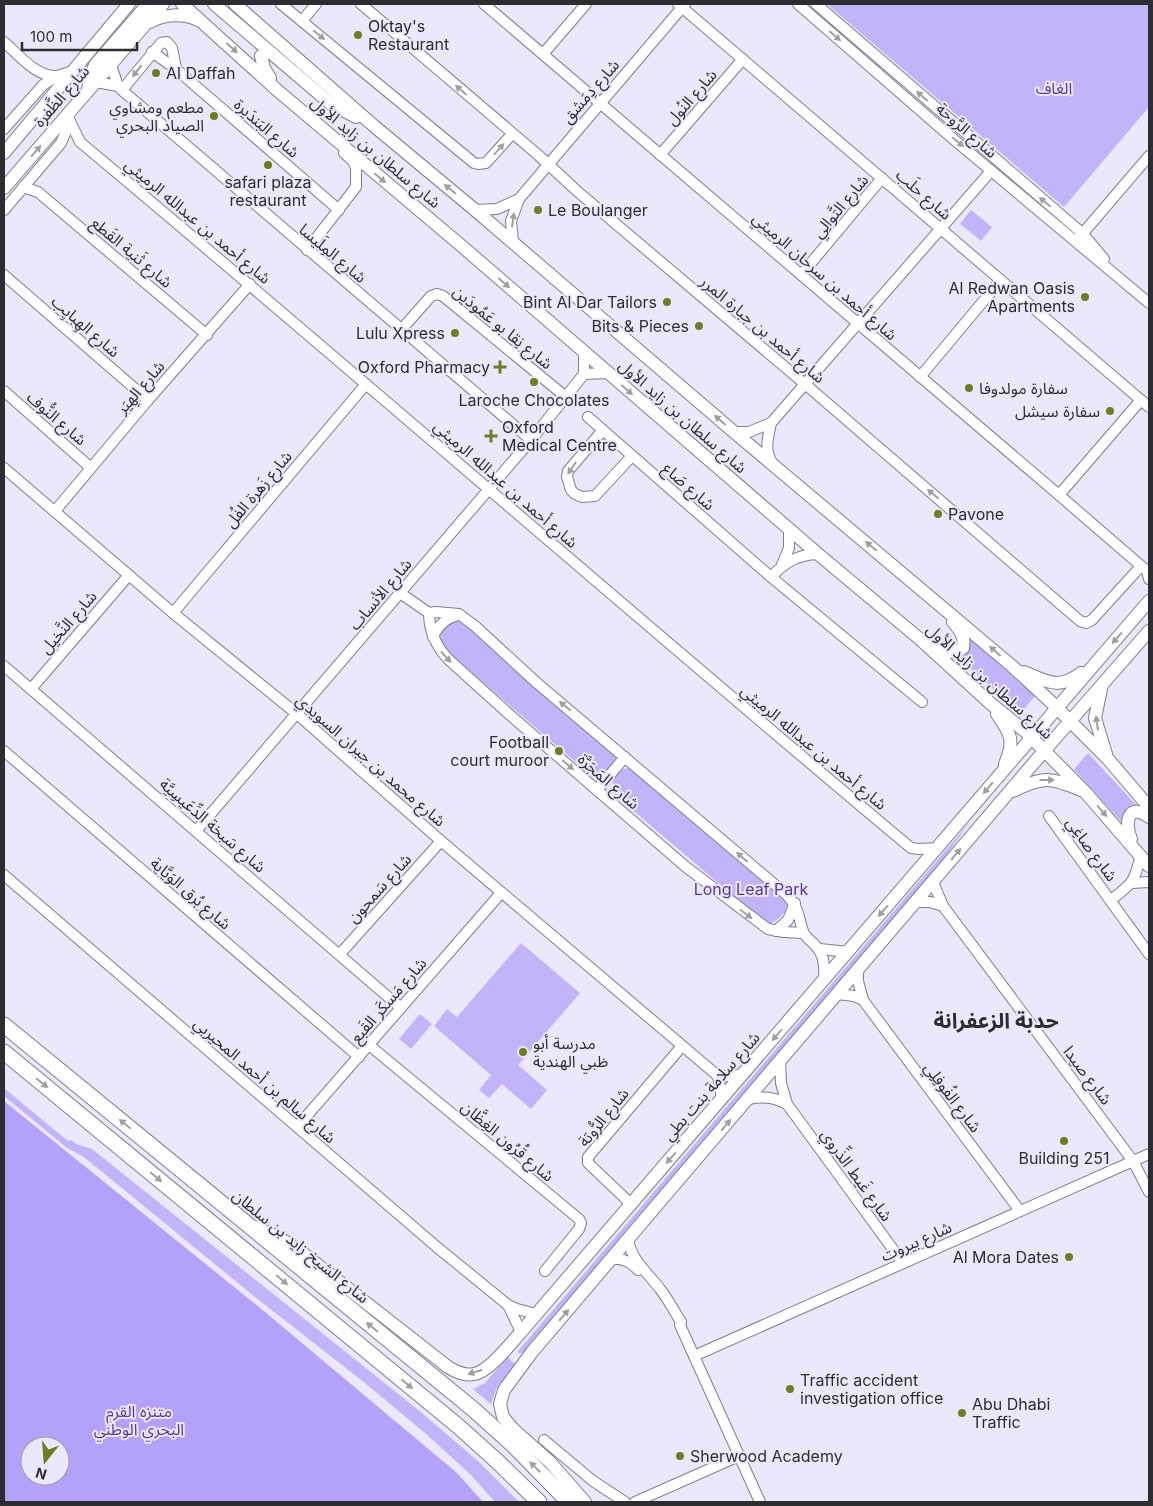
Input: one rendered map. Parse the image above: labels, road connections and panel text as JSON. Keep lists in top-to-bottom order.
{
  "streets": {
    "highway": ["شارع الشيخ زايد بن سلطان"],
    "main road": ["شارع الظَّفرة", "شارع سلطان بن زايد الأول", "شارع سلامة بنت بطي"],
    "street": [
      "شارع دِمَشق",
      "شارع النُول",
      "شارع البَندَيرة",
      "شارع الرَّوحة",
      "شارع حلَب",
      "شارع التَّوالِي",
      "شارع أحمد بن عبدالله الرميثي",
      "شارع ثَنية القَطع",
      "شارع المِلَيسا",
      "شارع أحمد بن سرحان الرميثي",
      "شارع الهِبايِب",
      "شارع نِقا بو عَمُودَين",
      "شارع أحمد بن جبارة المرر",
      "شارع الهِيَر",
      "شارع النُّوف",
      "شارع صَاع",
      "شارع زَهرة الفُل",
      "شارع الأنساب",
      "شارع النَّخيل",
      "شارع محمد بن جبران السويدي",
      "شارع المَجَرَّة",
      "شارع سَبخة الدِّعَيسِيَّة",
      "شارع صاغِي",
      "شارع سَمحون",
      "شارع بُرق الوَيَّاية",
      "شارع مَسكَر القَبع",
      "شارع صيدا",
      "شارع سالم بن أحمد المحيربي",
      "شارع الفُوفِلِي",
      "شارع الرُّوتة",
      "شارع قُرُون الغِظَّان",
      "شارع غَيط الذِّروي",
      "شارع بيروت"
    ]
  },
  "crossings": [
    ["شارع دِمَشق", "شارع سلطان بن زايد الأول"],
    ["شارع دِمَشق", "شارع حلَب"],
    ["شارع دِمَشق", "شارع أحمد بن سرحان الرميثي"],
    ["شارع دِمَشق", "شارع أحمد بن جبارة المرر"],
    ["شارع الظَّفرة", "شارع أحمد بن عبدالله الرميثي"],
    ["شارع النُول", "شارع حلَب"],
    ["شارع النُول", "شارع أحمد بن سرحان الرميثي"],
    ["شارع سلطان بن زايد الأول", "شارع صاغِي"],
    ["شارع سلطان بن زايد الأول", "شارع سلامة بنت بطي"],
    ["شارع حلَب", "شارع التَّوالِي"],
    ["شارع التَّوالِي", "شارع أحمد بن سرحان الرميثي"],
    ["شارع أحمد بن عبدالله الرميثي", "شارع الهِيَر"],
    ["شارع أحمد بن عبدالله الرميثي", "شارع زَهرة الفُل"],
    ["شارع أحمد بن عبدالله الرميثي", "شارع الأنساب"],
    ["شارع ثَنية القَطع", "شارع الهِيَر"],
    ["شارع المِلَيسا", "شارع نِقا بو عَمُودَين"],
    ["شارع المِلَيسا", "شارع الأنساب"],
    ["شارع أحمد بن سرحان الرميثي", "شارع أحمد بن جبارة المرر"],
    ["شارع الهِبايِب", "شارع الهِيَر"],
    ["شارع نِقا بو عَمُودَين", "شارع الأنساب"],
    ["شارع الهِيَر", "شارع النُّوف"],
    ["شارع الهِيَر", "شارع محمد بن جبران السويدي"],
    ["شارع زَهرة الفُل", "شارع محمد بن جبران السويدي"],
    ["شارع الأنساب", "شارع محمد بن جبران السويدي"],
    ["شارع الأنساب", "شارع سَبخة الدِّعَيسِيَّة"],
    ["شارع النَّخيل", "شارع محمد بن جبران السويدي"],
    ["شارع النَّخيل", "شارع سَبخة الدِّعَيسِيَّة"],
    ["شارع محمد بن جبران السويدي", "شارع سَمحون"],
    ["شارع محمد بن جبران السويدي", "شارع مَسكَر القَبع"],
    ["شارع محمد بن جبران السويدي", "شارع الرُّوتة"],
    ["شارع سَبخة الدِّعَيسِيَّة", "شارع سَمحون"],
    ["شارع سَبخة الدِّعَيسِيَّة", "شارع مَسكَر القَبع"],
    ["شارع بُرق الوَيَّاية", "شارع مَسكَر القَبع"],
    ["شارع مَسكَر القَبع", "شارع سالم بن أحمد المحيربي"],
    ["شارع مَسكَر القَبع", "شارع قُرُون الغِظَّان"],
    ["شارع صيدا", "شارع بيروت"],
    ["شارع سالم بن أحمد المحيربي", "شارع سلامة بنت بطي"],
    ["شارع سلامة بنت بطي", "شارع الرُّوتة"],
    ["شارع سلامة بنت بطي", "شارع الشيخ زايد بن سلطان"],
    ["شارع الفُوفِلِي", "شارع بيروت"],
    ["شارع غَيط الذِّروي", "شارع بيروت"]
  ],
  "one_way": ["شارع أحمد بن جبارة المرر"],
  "districts": ["حدبة الزعفرانة"],
  "parks": ["الغاف", "Long Leaf Park", "متنزه القرم البحري الوطني"],
  "places": {
    "other": [
      "Oktay's Restaurant",
      "Al Daffah",
      "مطعم ومشاوي الصياد البحري",
      "safari plaza restaurant",
      "Le Boulanger",
      "Al Redwan Oasis Apartments",
      "Bint Al Dar Tailors",
      "Bits & Pieces",
      "Lulu Xpress",
      "Laroche Chocolates",
      "سفارة مولدوفا",
      "سفارة سيشل",
      "Pavone",
      "Football court muroor",
      "مدرسة أبو ظبي الهندية",
      "Building 251",
      "Al Mora Dates",
      "Traffic accident investigation office",
      "Abu Dhabi Traffic",
      "Sherwood Academy"
    ],
    "health": ["Oxford Pharmacy", "Oxford Medical Centre"]
  },
  "scale_bar": "100 m",
  "north": "bottom"
}
